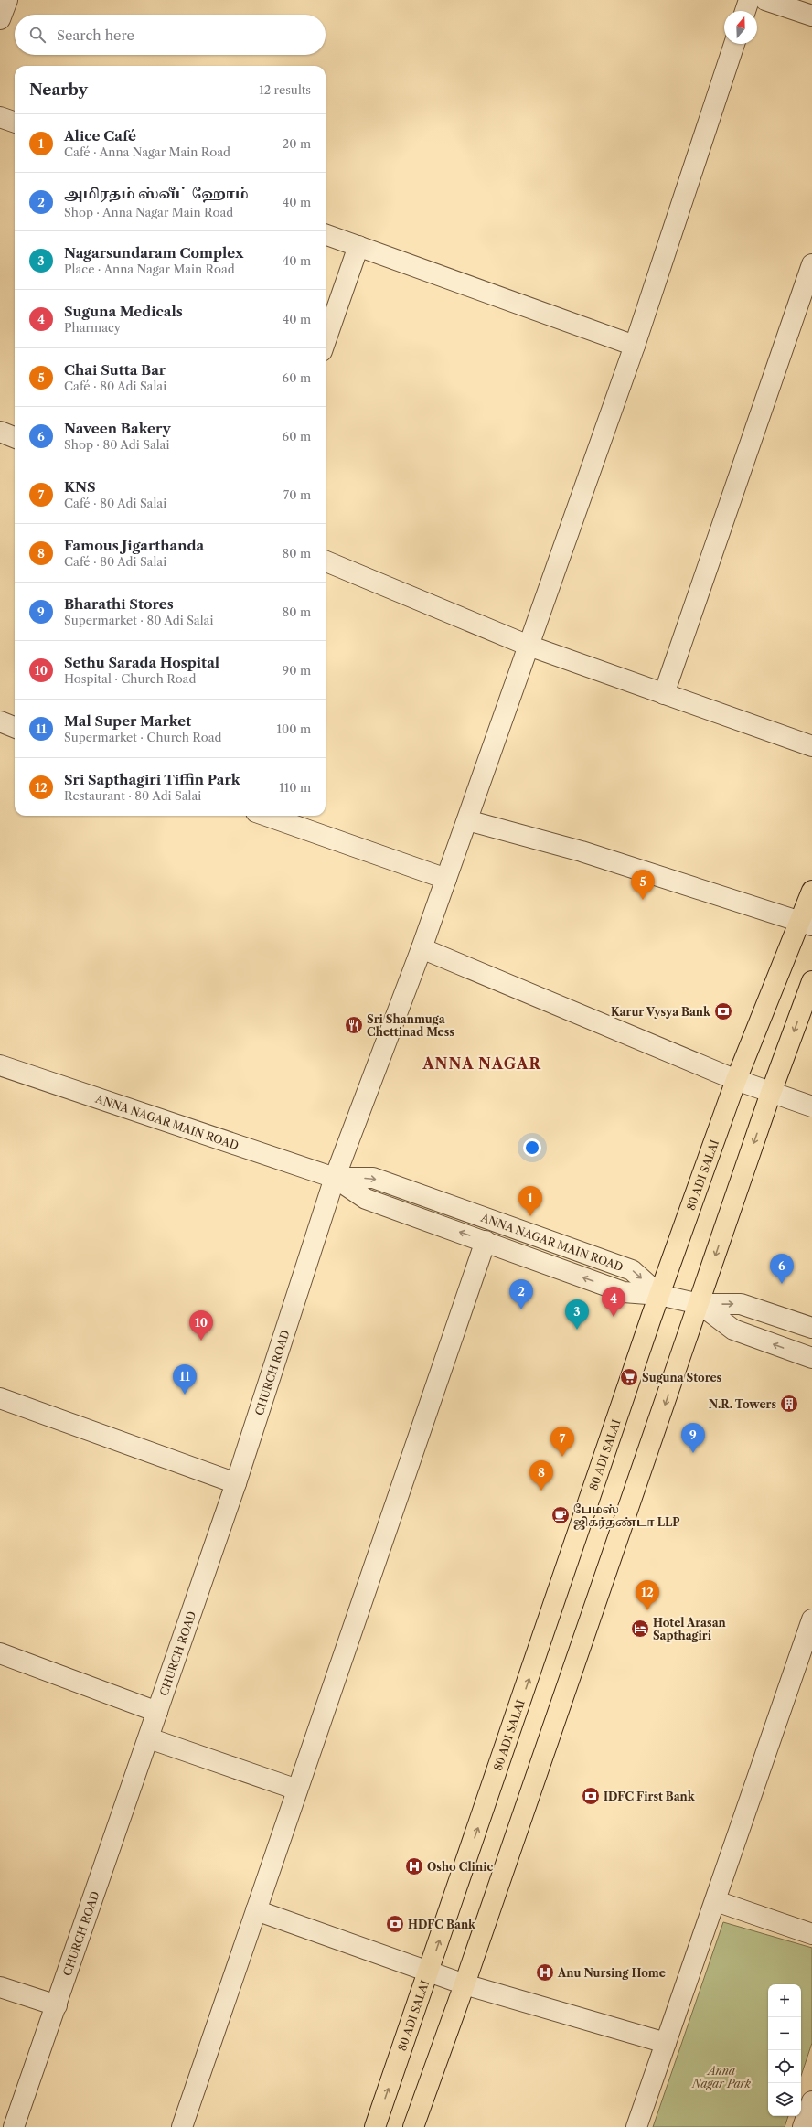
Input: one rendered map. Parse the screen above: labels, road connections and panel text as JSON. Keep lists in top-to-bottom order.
{
  "streets": {
    "main road": ["80 ADI SALAI"],
    "street": ["ANNA NAGAR MAIN ROAD", "CHURCH ROAD"]
  },
  "crossings": [
    ["ANNA NAGAR MAIN ROAD", "80 ADI SALAI"],
    ["ANNA NAGAR MAIN ROAD", "CHURCH ROAD"]
  ],
  "districts": ["ANNA NAGAR"],
  "parks": ["Anna Nagar Park"],
  "places": {
    "bank": ["Karur Vysya Bank", "IDFC First Bank", "HDFC Bank"],
    "restaurant": ["Sri Shanmuga Chettinad Mess"],
    "supermarket": ["Suguna Stores"],
    "building": ["N.R. Towers"],
    "cafe": ["பேமஸ் ஜிகர்தண்டா LLP"],
    "hotel": ["Hotel Arasan Sapthagiri"],
    "hospital": ["Osho Clinic", "Anu Nursing Home"]
  },
  "north": "top",
  "page": {
    "search": "Search here",
    "heading": ["Nearby", "12 results"],
    "list": [
      {
        "mark": "1",
        "name": "Alice Café",
        "note": "Café · Anna Nagar Main Road",
        "value": "20 m"
      },
      {
        "mark": "2",
        "name": "அமிரதம் ஸ்வீட் ஹோம்",
        "note": "Shop · Anna Nagar Main Road",
        "value": "40 m"
      },
      {
        "mark": "3",
        "name": "Nagarsundaram Complex",
        "note": "Place · Anna Nagar Main Road",
        "value": "40 m"
      },
      {
        "mark": "4",
        "name": "Suguna Medicals",
        "note": "Pharmacy",
        "value": "40 m"
      },
      {
        "mark": "5",
        "name": "Chai Sutta Bar",
        "note": "Café · 80 Adi Salai",
        "value": "60 m"
      },
      {
        "mark": "6",
        "name": "Naveen Bakery",
        "note": "Shop · 80 Adi Salai",
        "value": "60 m"
      },
      {
        "mark": "7",
        "name": "KNS",
        "note": "Café · 80 Adi Salai",
        "value": "70 m"
      },
      {
        "mark": "8",
        "name": "Famous Jigarthanda",
        "note": "Café · 80 Adi Salai",
        "value": "80 m"
      },
      {
        "mark": "9",
        "name": "Bharathi Stores",
        "note": "Supermarket · 80 Adi Salai",
        "value": "80 m"
      },
      {
        "mark": "10",
        "name": "Sethu Sarada Hospital",
        "note": "Hospital · Church Road",
        "value": "90 m"
      },
      {
        "mark": "11",
        "name": "Mal Super Market",
        "note": "Supermarket · Church Road",
        "value": "100 m"
      },
      {
        "mark": "12",
        "name": "Sri Sapthagiri Tiffin Park",
        "note": "Restaurant · 80 Adi Salai",
        "value": "110 m"
      }
    ],
    "pins": [
      "5",
      "1",
      "6",
      "2",
      "4",
      "3",
      "10",
      "11",
      "9",
      "7",
      "8",
      "12"
    ],
    "map_buttons": ["+", "−"]
  }
}
